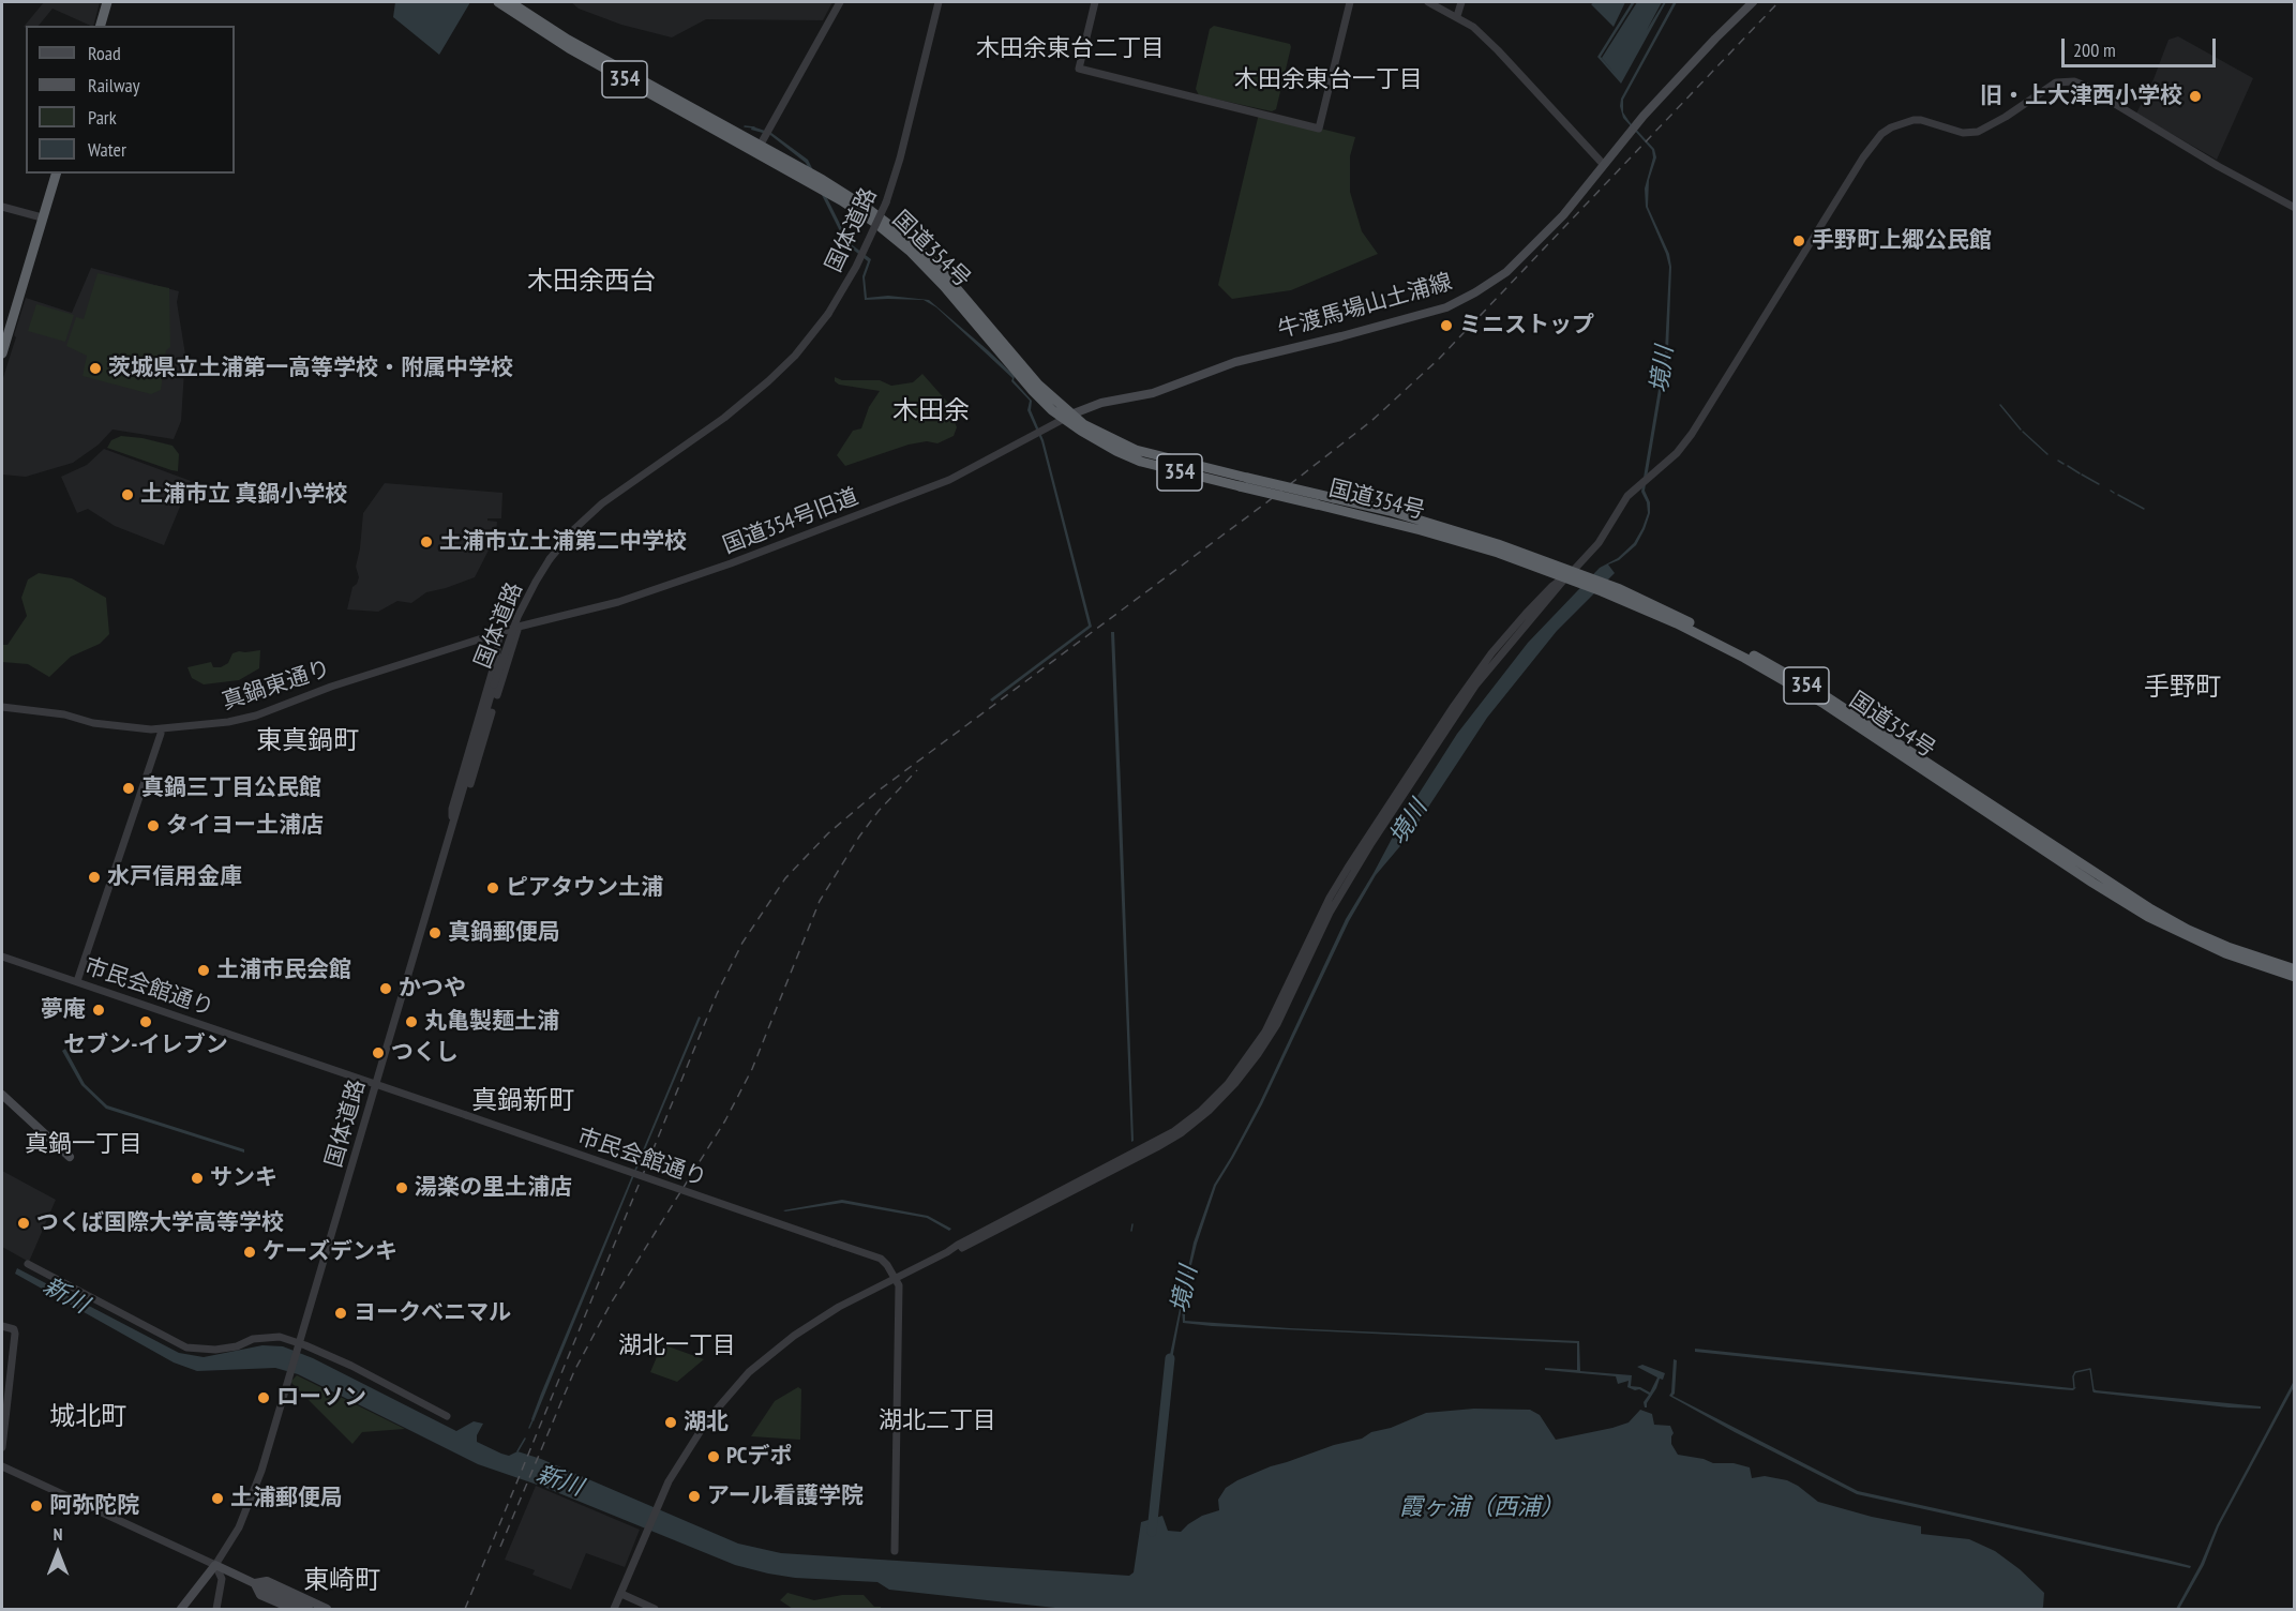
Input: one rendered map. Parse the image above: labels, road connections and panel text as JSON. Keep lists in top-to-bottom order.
{
  "streets": {
    "highway": ["354", "国道354号"],
    "main road": ["牛渡馬場山土浦線"],
    "street": [
      "国体道路",
      "国道354号旧道",
      "真鍋東通り",
      "市民会館通り"
    ]
  },
  "crossings": [
    ["国体道路", "市民会館通り"],
    ["国道354号", "牛渡馬場山土浦線"],
    ["国道354号", "国道354号旧道"],
    ["牛渡馬場山土浦線", "国道354号旧道"],
    ["国道354号旧道", "真鍋東通り"]
  ],
  "districts": [
    "木田余東台二丁目",
    "木田余東台一丁目",
    "木田余西台",
    "木田余",
    "手野町",
    "東真鍋町",
    "真鍋新町",
    "真鍋一丁目",
    "湖北一丁目",
    "城北町",
    "湖北二丁目",
    "東崎町"
  ],
  "water": ["境川", "新川", "霞ヶ浦（西浦）"],
  "places": [
    "旧・上大津西小学校",
    "手野町上郷公民館",
    "ミニストップ",
    "茨城県立土浦第一高等学校・附属中学校",
    "土浦市立 真鍋小学校",
    "土浦市立土浦第二中学校",
    "真鍋三丁目公民館",
    "タイヨー土浦店",
    "水戸信用金庫",
    "ピアタウン土浦",
    "真鍋郵便局",
    "土浦市民会館",
    "かつや",
    "夢庵",
    "セブン-イレブン",
    "丸亀製麺土浦",
    "つくし",
    "サンキ",
    "湯楽の里土浦店",
    "つくば国際大学高等学校",
    "ケーズデンキ",
    "ヨークベニマル",
    "ローソン",
    "湖北",
    "PCデポ",
    "アール看護学院",
    "土浦郵便局",
    "阿弥陀院"
  ],
  "legend": [
    "Road",
    "Railway",
    "Park",
    "Water"
  ],
  "scale_bar": "200 m",
  "north": "top"
}
